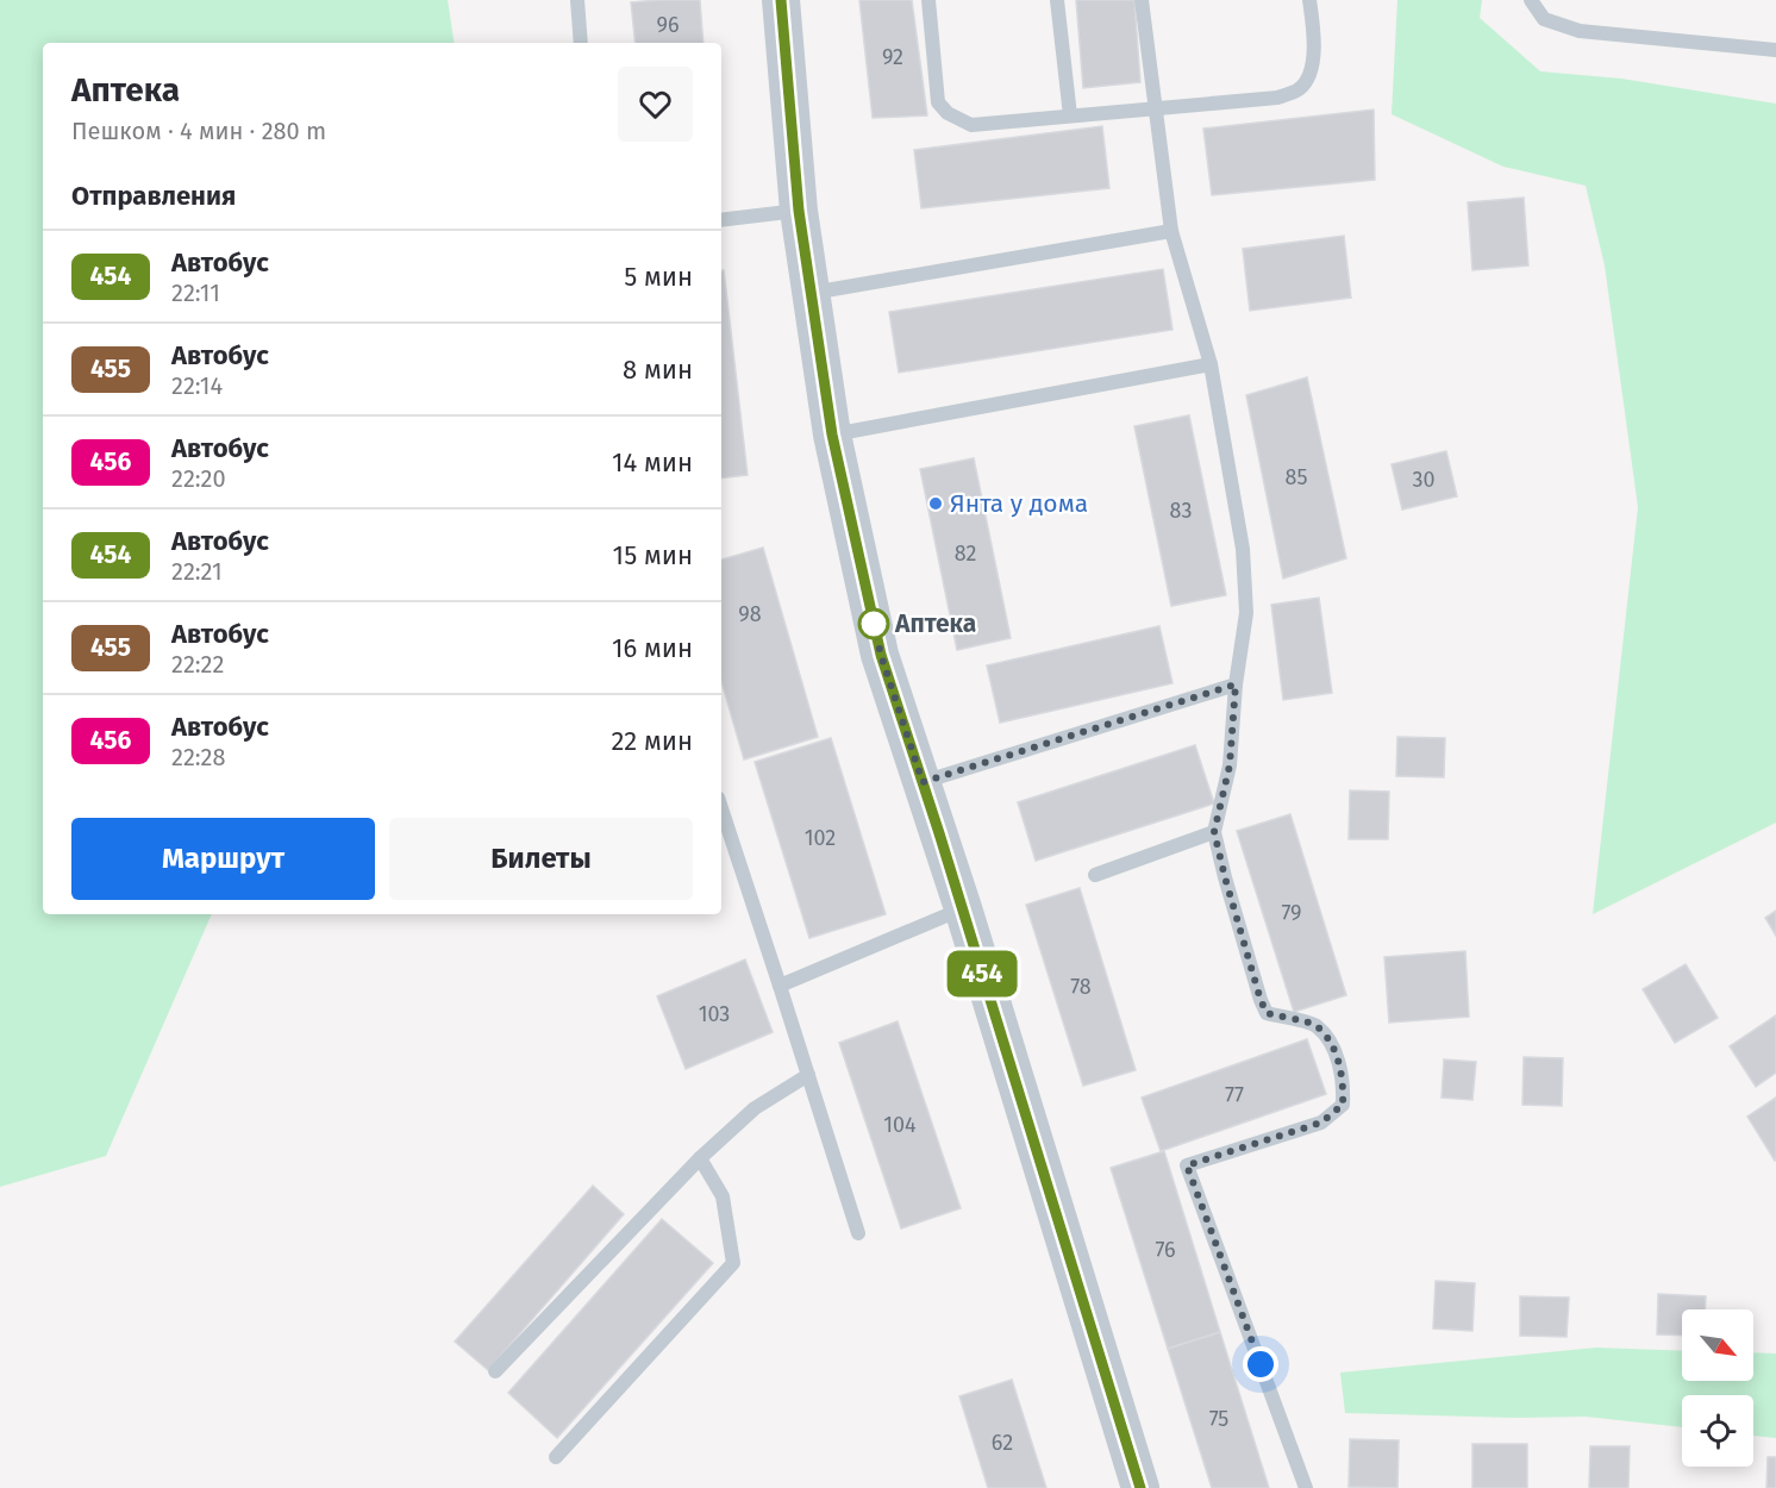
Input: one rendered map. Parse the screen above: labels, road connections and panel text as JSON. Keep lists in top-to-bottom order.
{
  "places": ["Янта у дома", "Аптека"],
  "lines": ["bus line 454"],
  "house_numbers": [
    "96",
    "92",
    "85",
    "30",
    "83",
    "82",
    "98",
    "102",
    "79",
    "78",
    "103",
    "77",
    "104",
    "76",
    "75",
    "62"
  ],
  "north": "bottom right",
  "page": {
    "on_map": "454",
    "heading": [
      ["Аптека", "Пешком · 4 мин · 280 m"],
      "Отправления"
    ],
    "list": [
      {
        "mark": "454",
        "name": "Автобус",
        "note": "22:11",
        "value": "5 мин"
      },
      {
        "mark": "455",
        "name": "Автобус",
        "note": "22:14",
        "value": "8 мин"
      },
      {
        "mark": "456",
        "name": "Автобус",
        "note": "22:20",
        "value": "14 мин"
      },
      {
        "mark": "454",
        "name": "Автобус",
        "note": "22:21",
        "value": "15 мин"
      },
      {
        "mark": "455",
        "name": "Автобус",
        "note": "22:22",
        "value": "16 мин"
      },
      {
        "mark": "456",
        "name": "Автобус",
        "note": "22:28",
        "value": "22 мин"
      }
    ],
    "buttons": ["Маршрут", "Билеты"]
  }
}
